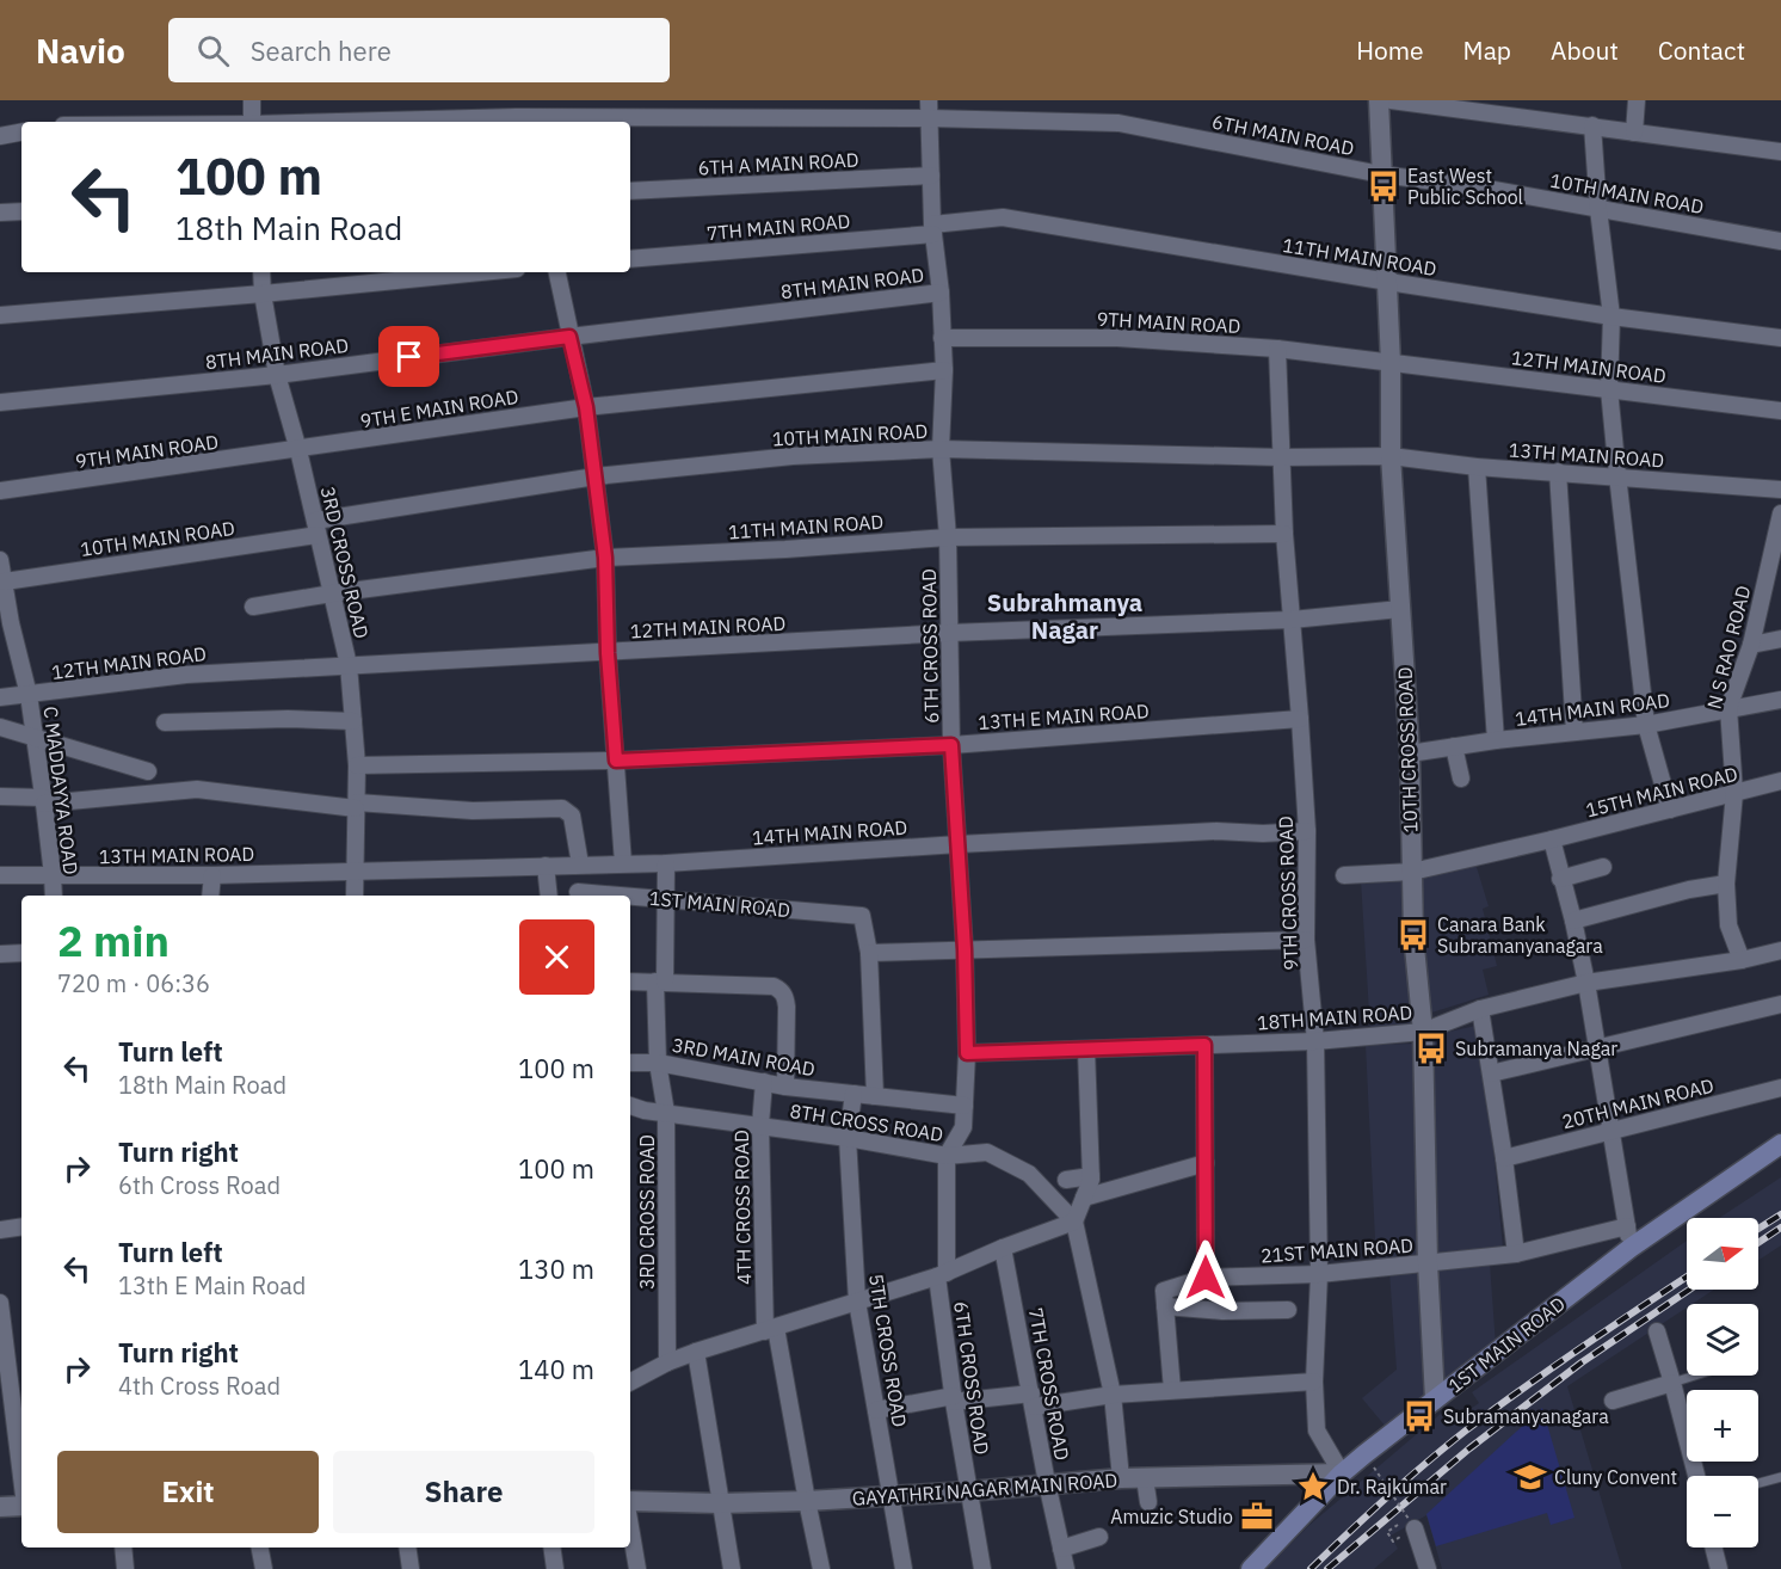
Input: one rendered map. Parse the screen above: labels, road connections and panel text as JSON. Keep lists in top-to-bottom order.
{
  "streets": {
    "main road": ["1ST MAIN ROAD"],
    "street": [
      "6TH MAIN ROAD",
      "6TH A MAIN ROAD",
      "10TH MAIN ROAD",
      "7TH MAIN ROAD",
      "11TH MAIN ROAD",
      "8TH MAIN ROAD",
      "9TH MAIN ROAD",
      "12TH MAIN ROAD",
      "9TH E MAIN ROAD",
      "13TH MAIN ROAD",
      "3RD CROSS ROAD",
      "6TH CROSS ROAD",
      "N S RAO ROAD",
      "14TH MAIN ROAD",
      "13TH E MAIN ROAD",
      "10TH CROSS ROAD",
      "C MADDAYYA ROAD",
      "15TH MAIN ROAD",
      "9TH CROSS ROAD",
      "18TH MAIN ROAD",
      "3RD MAIN ROAD",
      "20TH MAIN ROAD",
      "8TH CROSS ROAD",
      "4TH CROSS ROAD",
      "21ST MAIN ROAD",
      "5TH CROSS ROAD",
      "7TH CROSS ROAD",
      "GAYATHRI NAGAR MAIN ROAD"
    ]
  },
  "crossings": [
    ["6TH MAIN ROAD", "10TH MAIN ROAD"],
    ["6TH MAIN ROAD", "6TH CROSS ROAD"],
    ["6TH MAIN ROAD", "10TH CROSS ROAD"],
    ["6TH A MAIN ROAD", "6TH CROSS ROAD"],
    ["10TH MAIN ROAD", "13TH MAIN ROAD"],
    ["10TH MAIN ROAD", "3RD CROSS ROAD"],
    ["10TH MAIN ROAD", "6TH CROSS ROAD"],
    ["10TH MAIN ROAD", "10TH CROSS ROAD"],
    ["10TH MAIN ROAD", "C MADDAYYA ROAD"],
    ["10TH MAIN ROAD", "9TH CROSS ROAD"],
    ["7TH MAIN ROAD", "11TH MAIN ROAD"],
    ["7TH MAIN ROAD", "6TH CROSS ROAD"],
    ["11TH MAIN ROAD", "3RD CROSS ROAD"],
    ["11TH MAIN ROAD", "6TH CROSS ROAD"],
    ["11TH MAIN ROAD", "10TH CROSS ROAD"],
    ["11TH MAIN ROAD", "9TH CROSS ROAD"],
    ["8TH MAIN ROAD", "3RD CROSS ROAD"],
    ["8TH MAIN ROAD", "6TH CROSS ROAD"],
    ["9TH MAIN ROAD", "12TH MAIN ROAD"],
    ["9TH MAIN ROAD", "9TH E MAIN ROAD"],
    ["9TH MAIN ROAD", "3RD CROSS ROAD"],
    ["9TH MAIN ROAD", "6TH CROSS ROAD"],
    ["9TH MAIN ROAD", "10TH CROSS ROAD"],
    ["9TH MAIN ROAD", "9TH CROSS ROAD"],
    ["12TH MAIN ROAD", "3RD CROSS ROAD"],
    ["12TH MAIN ROAD", "6TH CROSS ROAD"],
    ["12TH MAIN ROAD", "10TH CROSS ROAD"],
    ["12TH MAIN ROAD", "C MADDAYYA ROAD"],
    ["12TH MAIN ROAD", "9TH CROSS ROAD"],
    ["9TH E MAIN ROAD", "3RD CROSS ROAD"],
    ["13TH MAIN ROAD", "3RD CROSS ROAD"],
    ["13TH MAIN ROAD", "14TH MAIN ROAD"],
    ["13TH MAIN ROAD", "10TH CROSS ROAD"],
    ["13TH MAIN ROAD", "C MADDAYYA ROAD"],
    ["3RD CROSS ROAD", "14TH MAIN ROAD"],
    ["3RD CROSS ROAD", "1ST MAIN ROAD"],
    ["3RD CROSS ROAD", "3RD MAIN ROAD"],
    ["3RD CROSS ROAD", "8TH CROSS ROAD"],
    ["6TH CROSS ROAD", "14TH MAIN ROAD"],
    ["6TH CROSS ROAD", "13TH E MAIN ROAD"],
    ["6TH CROSS ROAD", "18TH MAIN ROAD"],
    ["6TH CROSS ROAD", "3RD MAIN ROAD"],
    ["6TH CROSS ROAD", "8TH CROSS ROAD"],
    ["6TH CROSS ROAD", "GAYATHRI NAGAR MAIN ROAD"],
    ["N S RAO ROAD", "14TH MAIN ROAD"],
    ["N S RAO ROAD", "15TH MAIN ROAD"],
    ["N S RAO ROAD", "18TH MAIN ROAD"],
    ["14TH MAIN ROAD", "10TH CROSS ROAD"],
    ["14TH MAIN ROAD", "9TH CROSS ROAD"],
    ["13TH E MAIN ROAD", "9TH CROSS ROAD"],
    ["10TH CROSS ROAD", "15TH MAIN ROAD"],
    ["10TH CROSS ROAD", "1ST MAIN ROAD"],
    ["10TH CROSS ROAD", "18TH MAIN ROAD"],
    ["10TH CROSS ROAD", "21ST MAIN ROAD"],
    ["9TH CROSS ROAD", "1ST MAIN ROAD"],
    ["9TH CROSS ROAD", "18TH MAIN ROAD"],
    ["9TH CROSS ROAD", "21ST MAIN ROAD"],
    ["9TH CROSS ROAD", "GAYATHRI NAGAR MAIN ROAD"],
    ["1ST MAIN ROAD", "GAYATHRI NAGAR MAIN ROAD"],
    ["3RD MAIN ROAD", "4TH CROSS ROAD"],
    ["3RD MAIN ROAD", "5TH CROSS ROAD"],
    ["8TH CROSS ROAD", "4TH CROSS ROAD"],
    ["8TH CROSS ROAD", "5TH CROSS ROAD"],
    ["4TH CROSS ROAD", "GAYATHRI NAGAR MAIN ROAD"],
    ["5TH CROSS ROAD", "GAYATHRI NAGAR MAIN ROAD"],
    ["7TH CROSS ROAD", "GAYATHRI NAGAR MAIN ROAD"]
  ],
  "districts": ["Subrahmanya Nagar"],
  "places": {
    "bus stop": [
      "East West Public School",
      "Canara Bank Subramanyanagara",
      "Subramanya Nagar",
      "Subramanyanagara"
    ],
    "school or university": ["Cluny Convent"],
    "place": ["Dr. Rajkumar"],
    "office": ["Amuzic Studio"]
  },
  "north": "right",
  "page": {
    "header": "Navio",
    "search": "Search here",
    "nav": [
      "Home",
      "Map",
      "About",
      "Contact"
    ],
    "turn": ["100 m", "18th Main Road"],
    "heading": ["2 min", "720 m · 06:36"],
    "list": [
      {
        "name": "Turn left",
        "note": "18th Main Road",
        "value": "100 m"
      },
      {
        "name": "Turn right",
        "note": "6th Cross Road",
        "value": "100 m"
      },
      {
        "name": "Turn left",
        "note": "13th E Main Road",
        "value": "130 m"
      },
      {
        "name": "Turn right",
        "note": "4th Cross Road",
        "value": "140 m"
      }
    ],
    "map_buttons": ["+", "−"],
    "buttons": ["Exit", "Share"]
  }
}
